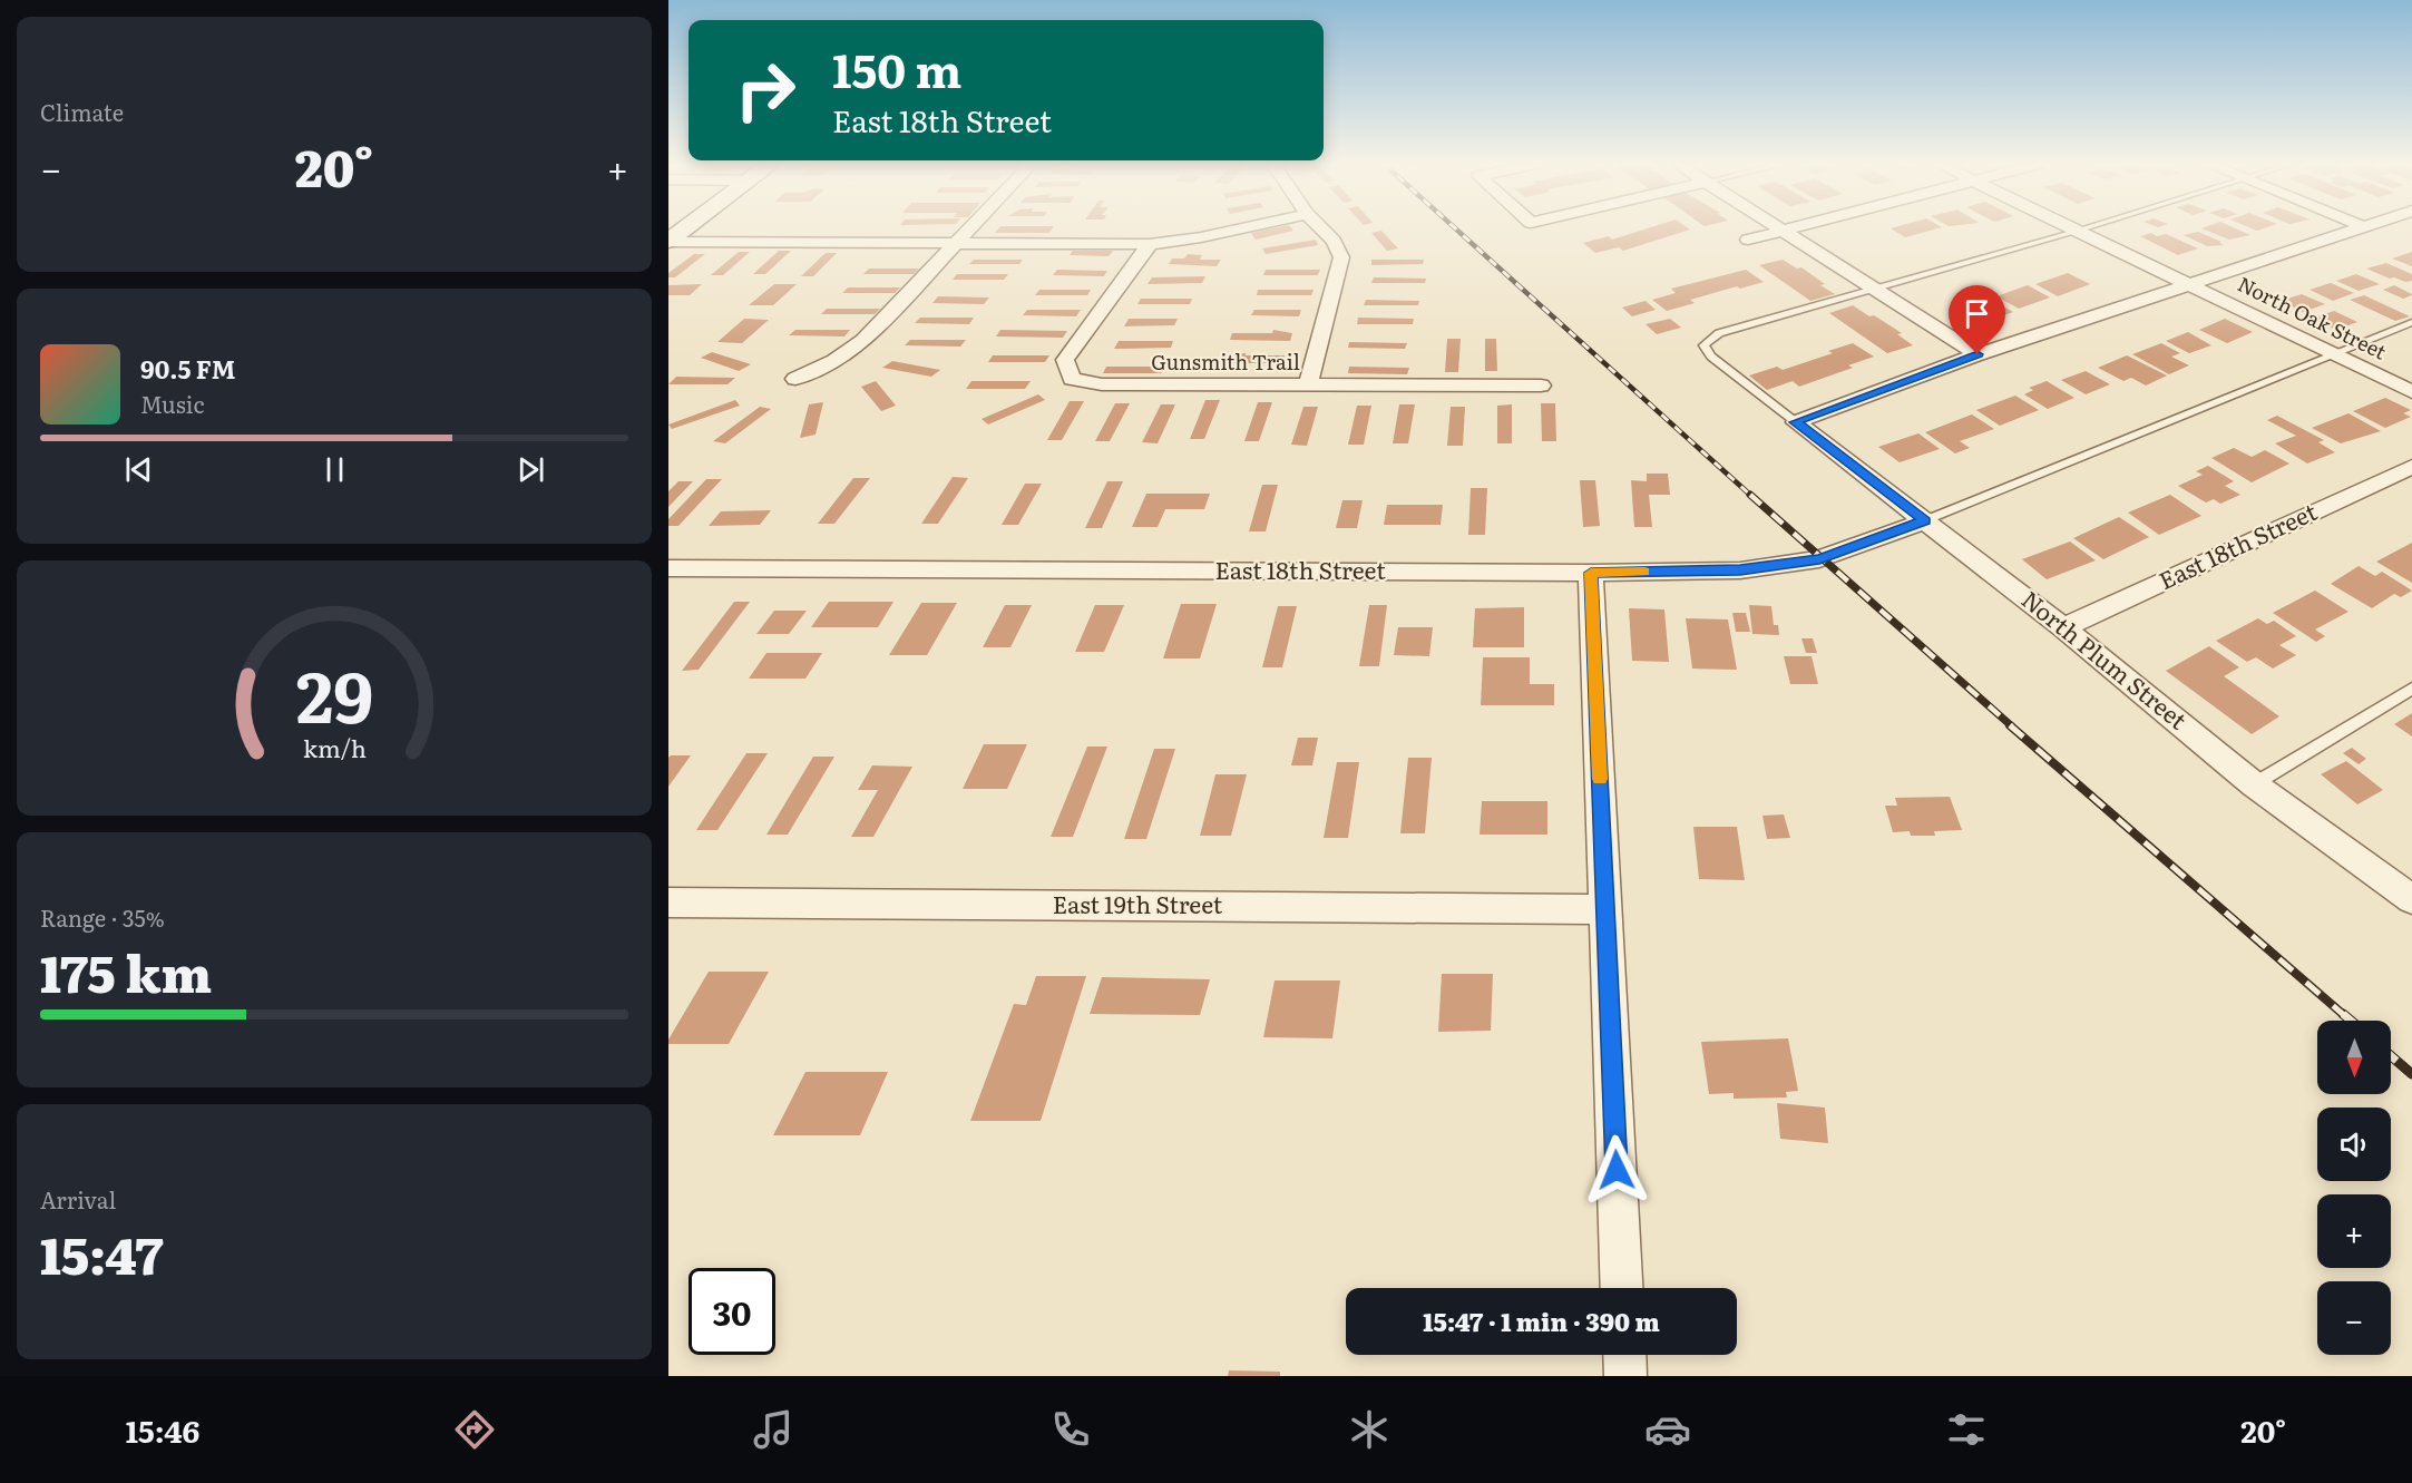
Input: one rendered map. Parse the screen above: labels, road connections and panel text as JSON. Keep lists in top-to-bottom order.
{
  "streets": {
    "street": [
      "North Oak Street",
      "Gunsmith Trail",
      "East 18th Street",
      "North Plum Street",
      "East 19th Street"
    ]
  },
  "crossings": [
    ["East 18th Street", "North Plum Street"]
  ],
  "north": "bottom",
  "page": {
    "tile": [
      "Climate",
      ["Range · 35%", "175 km"],
      ["Arrival", "15:47"]
    ],
    "turn": ["150 m", "East 18th Street"],
    "heat": ["−", "20°", "+"],
    "song": ["90.5 FM", "Music"],
    "map_buttons": ["+", "−"],
    "limit": "30",
    "trip": "15:47 · 1 min · 390 m",
    "tabs": ["15:46", "20°"],
    "gauge": ["29", "km/h"]
  }
}
